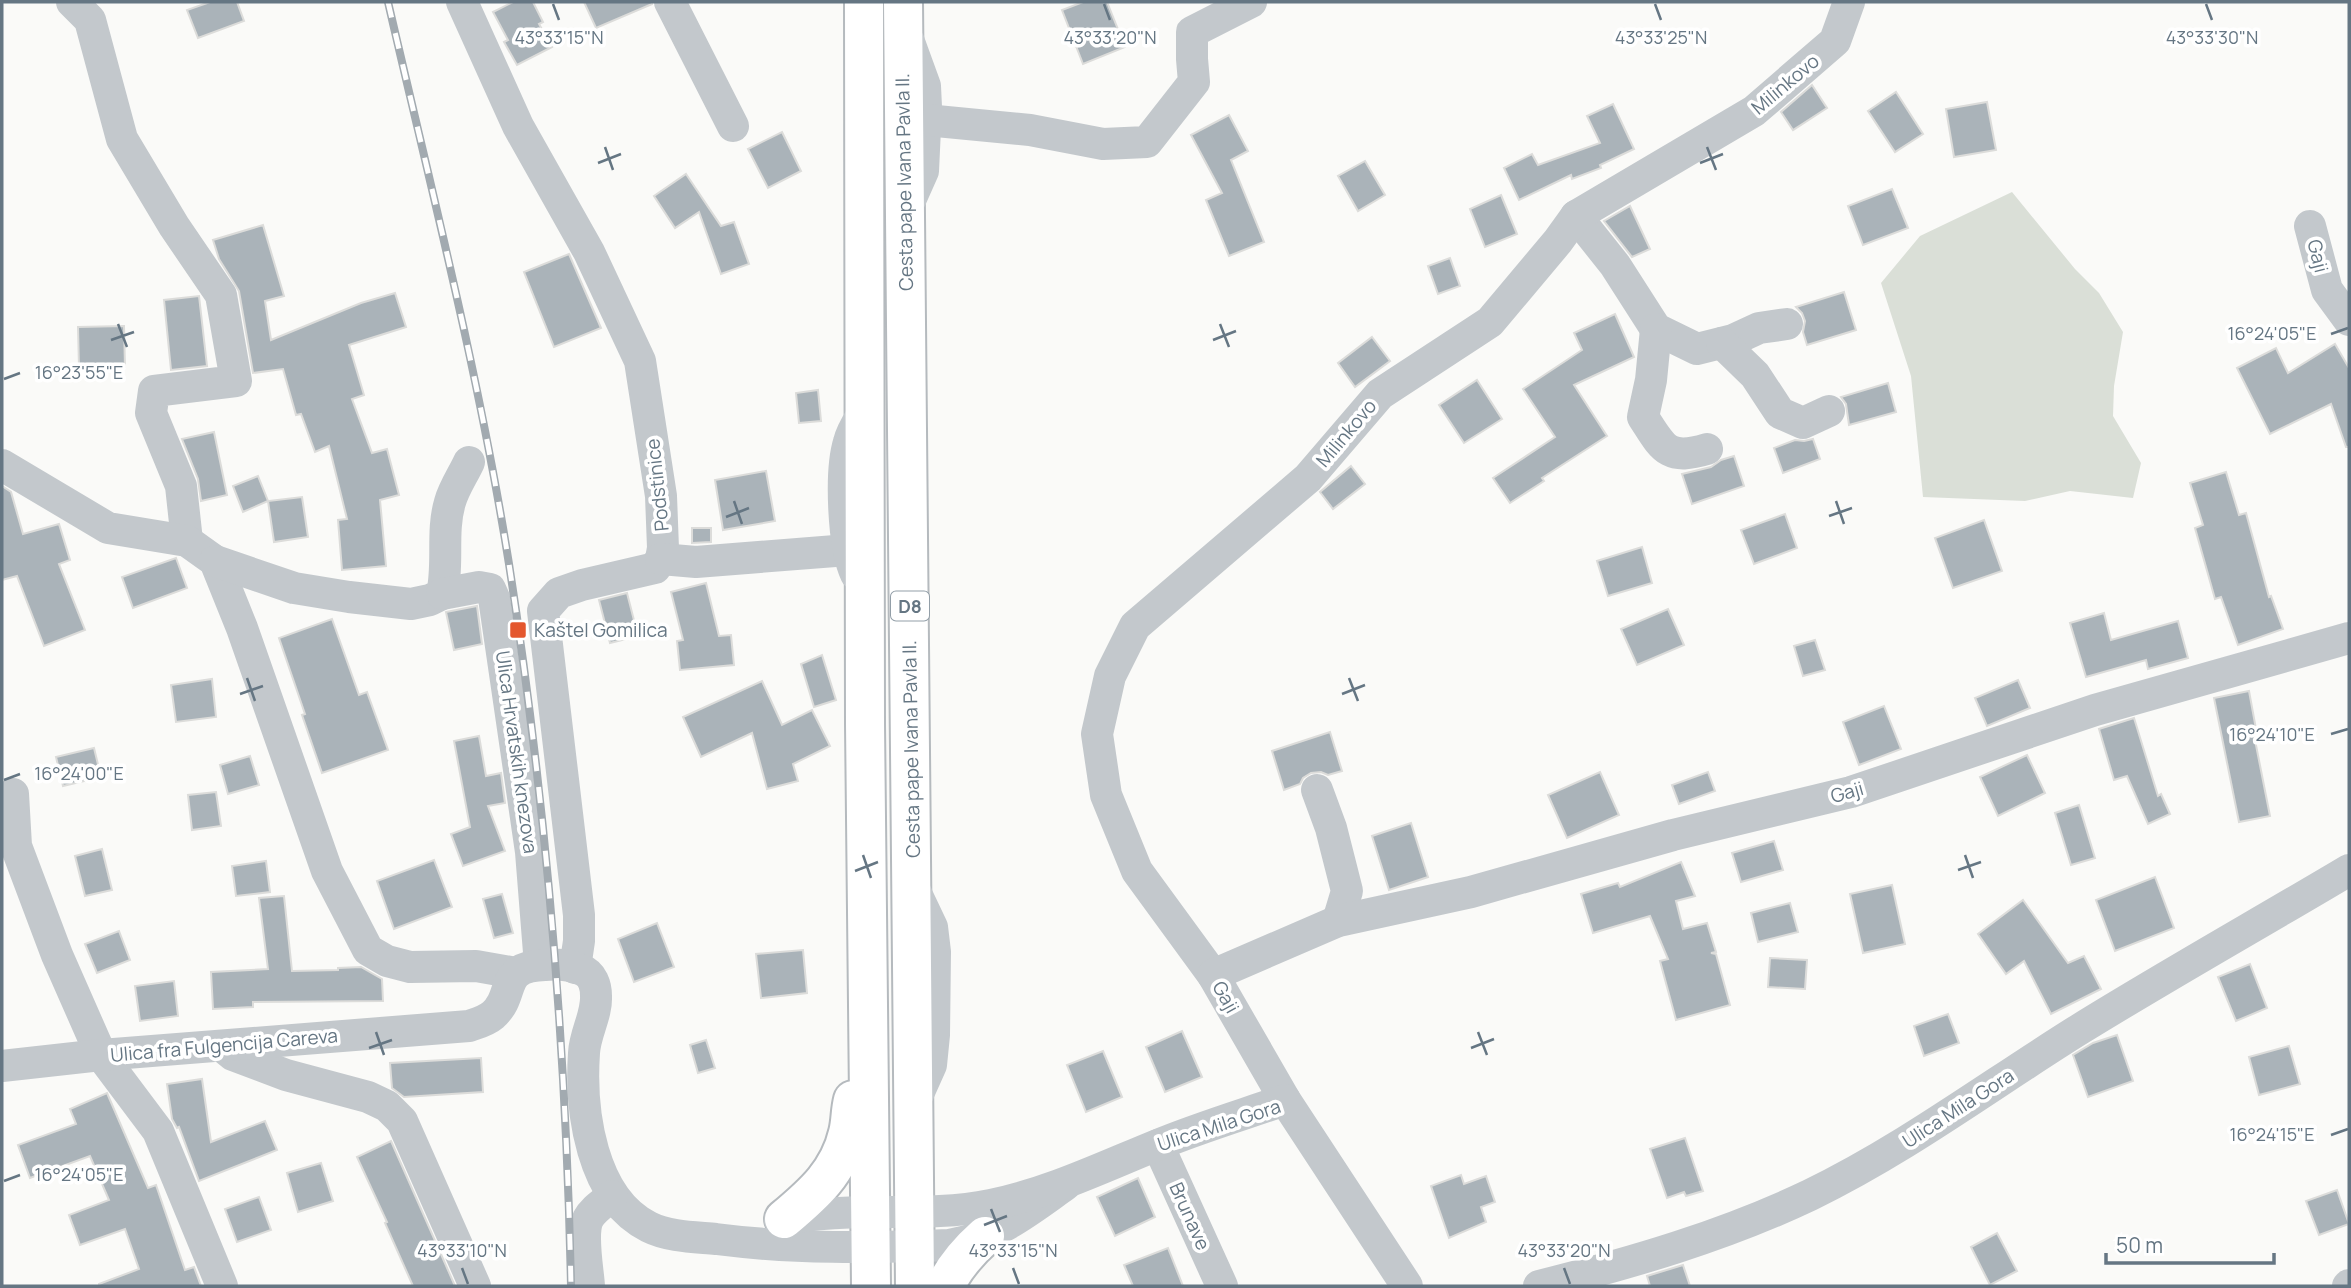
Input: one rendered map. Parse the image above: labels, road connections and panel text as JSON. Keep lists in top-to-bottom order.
{
  "streets": {
    "main road": ["Cesta pape Ivana Pavla II.", "D8"],
    "street": [
      "Milinkovo",
      "Gaji",
      "Podstinice",
      "Ulica Hrvatskih knezova",
      "Ulica fra Fulgencija Careva",
      "Ulica Mila Gora",
      "Brunave"
    ]
  },
  "crossings": [
    ["Milinkovo", "Gaji"],
    ["Cesta pape Ivana Pavla II.", "Ulica Mila Gora"],
    ["Gaji", "Ulica Mila Gora"],
    ["Ulica Hrvatskih knezova", "Ulica fra Fulgencija Careva"],
    ["Ulica Mila Gora", "Brunave"]
  ],
  "places": {
    "transit": ["Kaštel Gomilica"]
  },
  "scale_bar": "50 m",
  "coordinates": [
    "43°33'15\"N",
    "43°33'20\"N",
    "43°33'25\"N",
    "43°33'30\"N",
    "16°24'05\"E",
    "16°23'55\"E",
    "16°24'10\"E",
    "16°24'00\"E",
    "16°24'15\"E",
    "43°33'10\"N"
  ]
}
